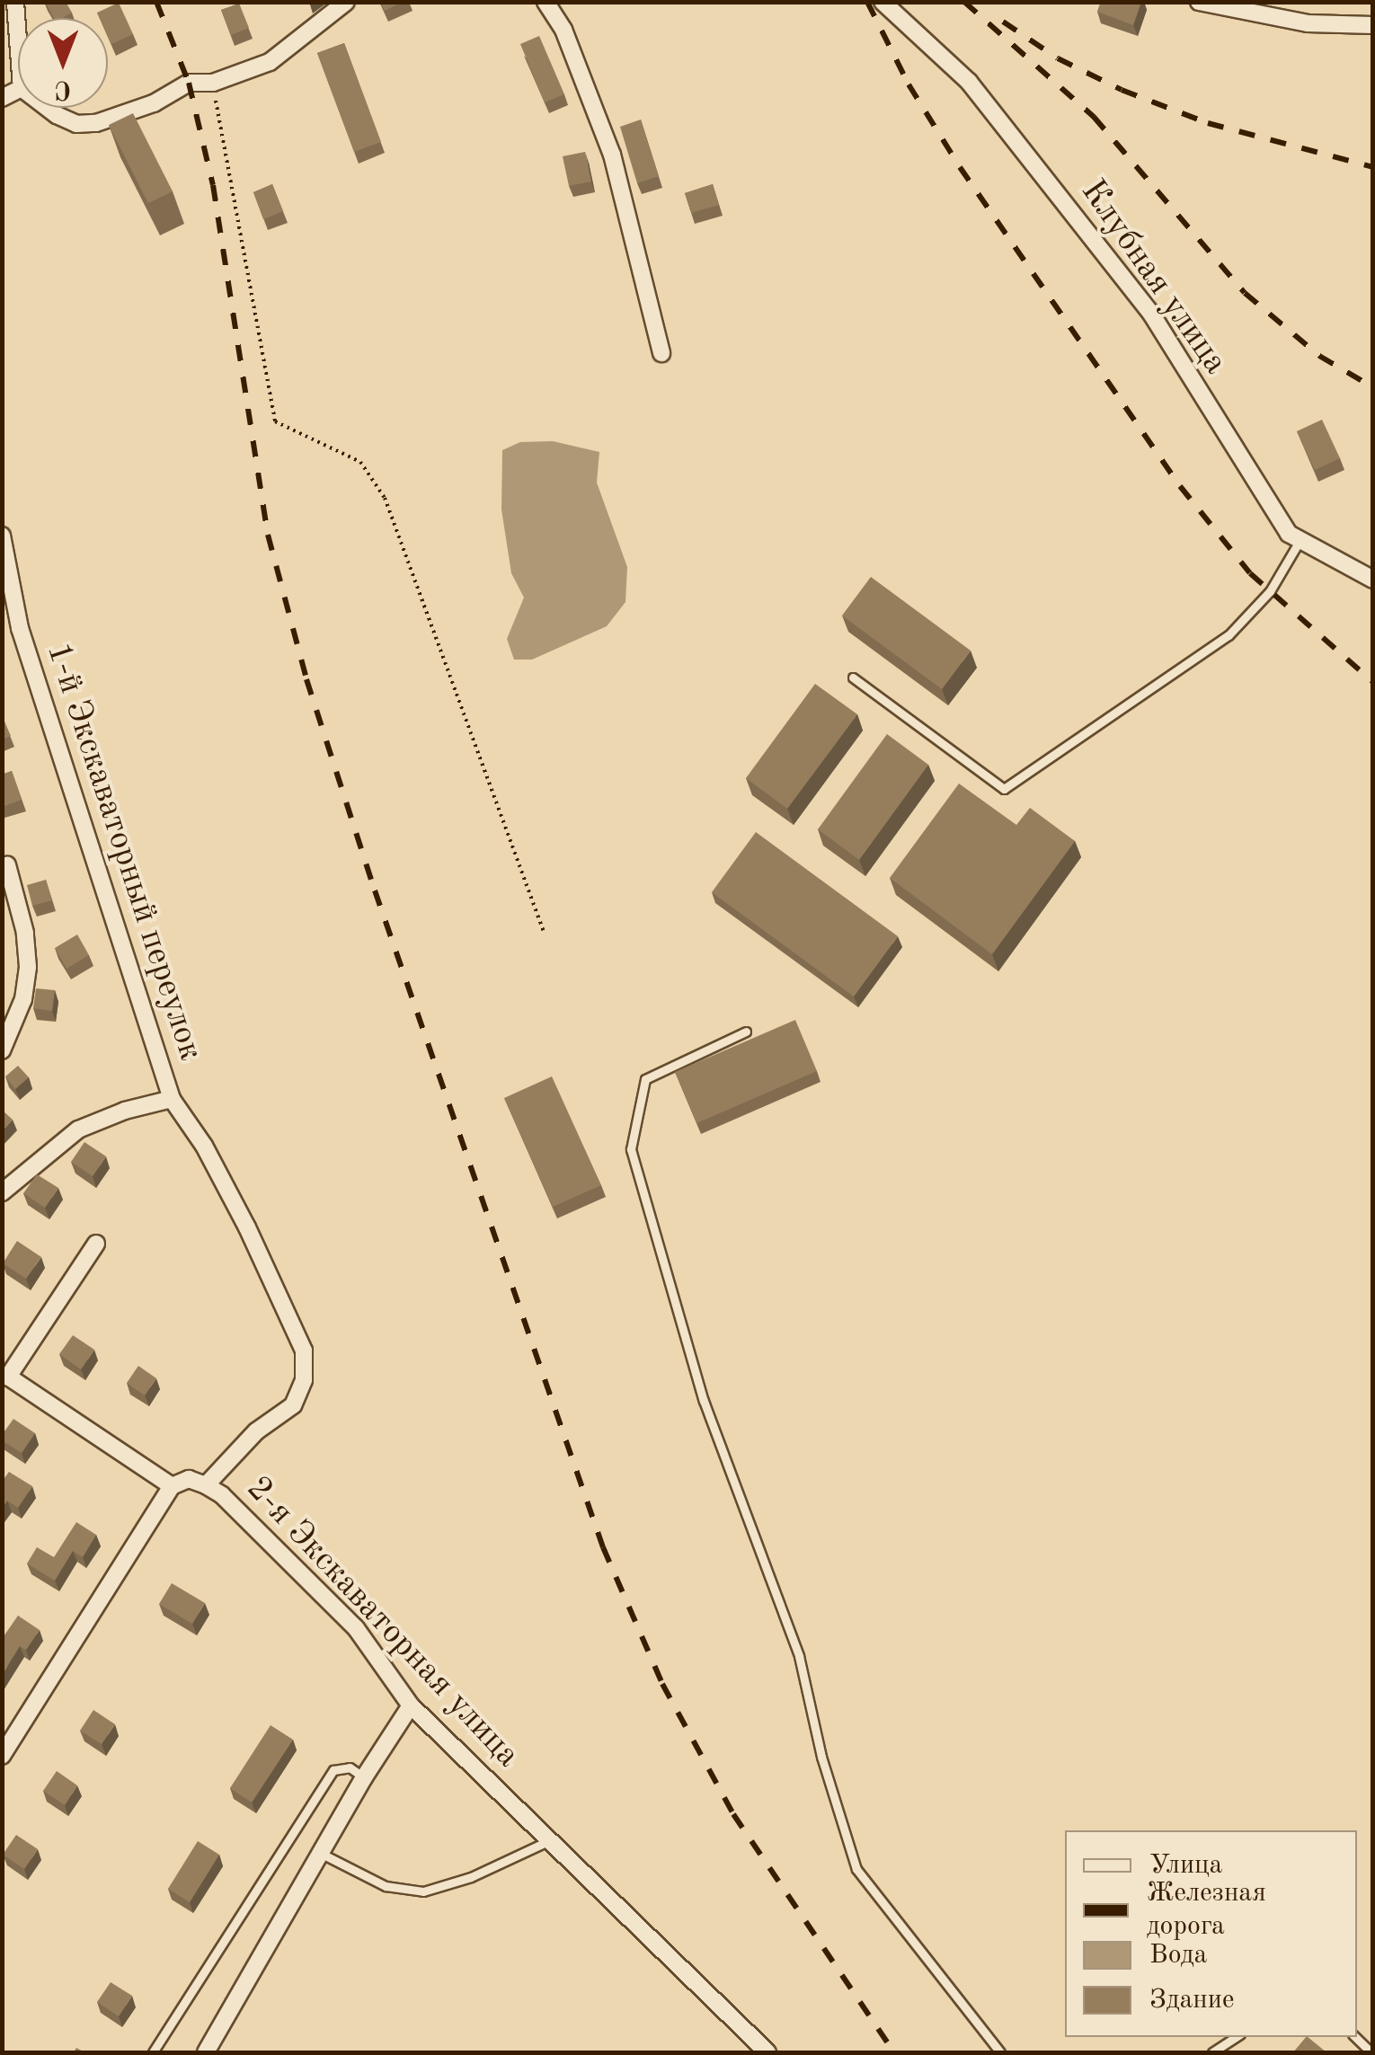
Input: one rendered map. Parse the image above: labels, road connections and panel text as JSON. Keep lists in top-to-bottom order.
{
  "streets": {
    "street": ["Клубная улица", "1-й Экскаваторный переулок", "2-я Экскаваторная улица"]
  },
  "legend": [
    "Улица",
    "Железная дорога",
    "Вода",
    "Здание"
  ],
  "north": "bottom"
}
